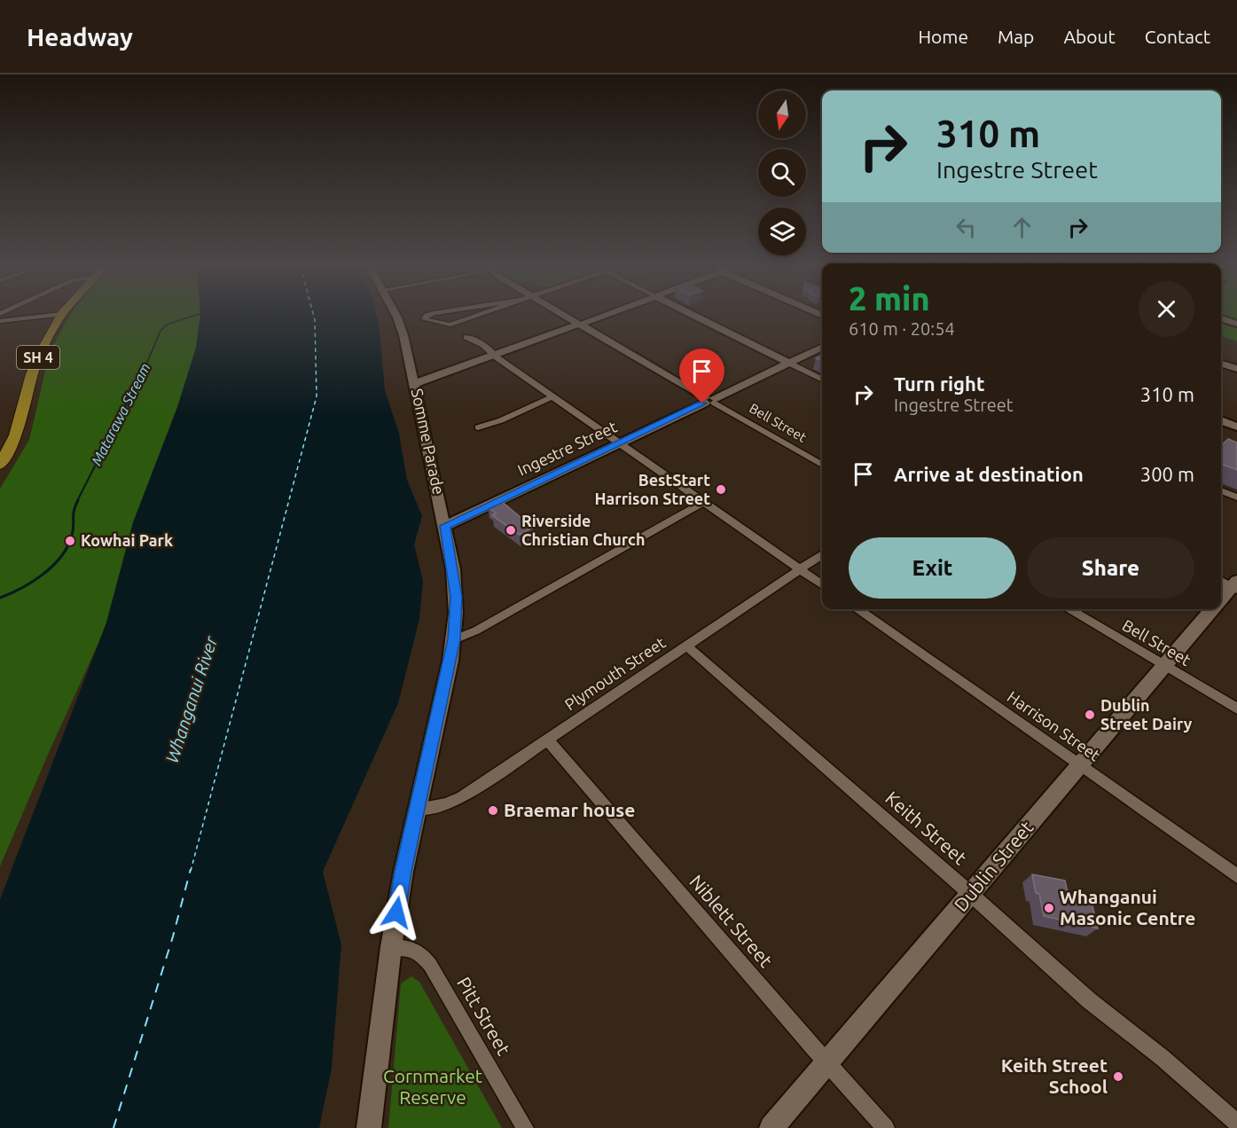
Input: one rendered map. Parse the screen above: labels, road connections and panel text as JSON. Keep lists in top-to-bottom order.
{
  "streets": {
    "main road": [
      "SH 4",
      "Bell Street",
      "Somme Parade",
      "Ingestre Street",
      "Dublin Street"
    ],
    "street": [
      "Plymouth Street",
      "Harrison Street",
      "Keith Street",
      "Niblett Street",
      "Pitt Street"
    ]
  },
  "crossings": [
    ["Bell Street", "Ingestre Street"],
    ["Bell Street", "Dublin Street"],
    ["Somme Parade", "Ingestre Street"],
    ["Somme Parade", "Plymouth Street"],
    ["Somme Parade", "Pitt Street"],
    ["Plymouth Street", "Keith Street"],
    ["Plymouth Street", "Niblett Street"],
    ["Harrison Street", "Dublin Street"],
    ["Keith Street", "Dublin Street"],
    ["Dublin Street", "Niblett Street"]
  ],
  "water": ["Matarawa Stream", "Whanganui River"],
  "parks": ["Cornmarket Reserve"],
  "places": [
    "BestStart Harrison Street",
    "Riverside Christian Church",
    "Kowhai Park",
    "Dublin Street Dairy",
    "Braemar house",
    "Whanganui Masonic Centre",
    "Keith Street School"
  ],
  "north": "bottom",
  "page": {
    "header": "Headway",
    "nav": [
      "Home",
      "Map",
      "About",
      "Contact"
    ],
    "turn": ["310 m", "Ingestre Street"],
    "heading": ["2 min", "610 m · 20:54"],
    "list": [
      {
        "name": "Turn right",
        "note": "Ingestre Street",
        "value": "310 m"
      },
      {
        "name": "Arrive at destination",
        "value": "300 m"
      }
    ],
    "buttons": ["Exit", "Share"]
  }
}
